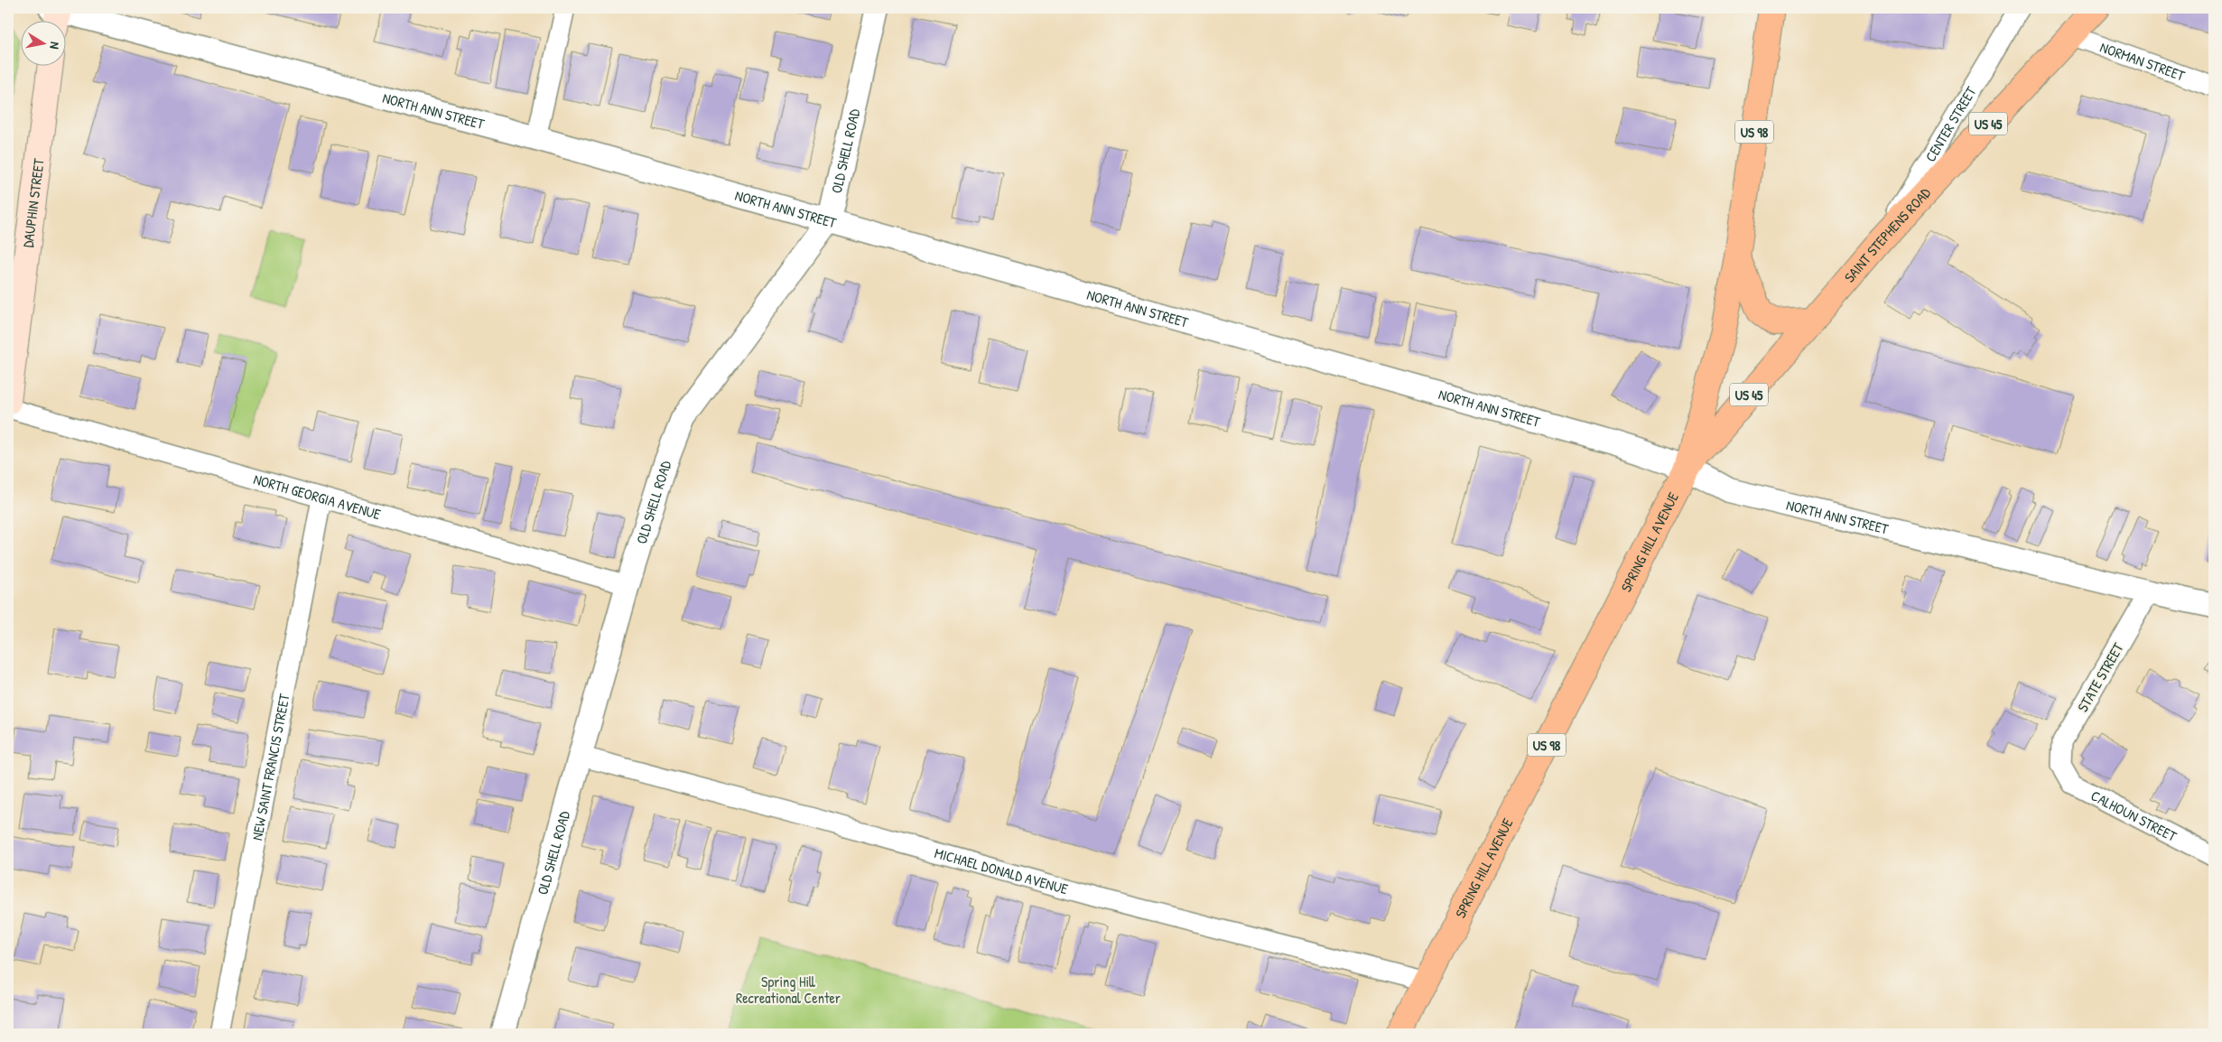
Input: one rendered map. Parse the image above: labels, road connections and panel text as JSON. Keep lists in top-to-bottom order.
{
  "streets": {
    "main road": [
      "US 45",
      "US 98",
      "DAUPHIN STREET",
      "SAINT STEPHENS ROAD",
      "SPRING HILL AVENUE"
    ],
    "street": [
      "NORMAN STREET",
      "NORTH ANN STREET",
      "CENTER STREET",
      "OLD SHELL ROAD",
      "NORTH GEORGIA AVENUE",
      "STATE STREET",
      "NEW SAINT FRANCIS STREET",
      "CALHOUN STREET",
      "MICHAEL DONALD AVENUE"
    ]
  },
  "crossings": [
    ["NORMAN STREET", "SAINT STEPHENS ROAD"],
    ["NORTH ANN STREET", "OLD SHELL ROAD"],
    ["NORTH ANN STREET", "SAINT STEPHENS ROAD"],
    ["NORTH ANN STREET", "SPRING HILL AVENUE"],
    ["NORTH ANN STREET", "STATE STREET"],
    ["CENTER STREET", "SAINT STEPHENS ROAD"],
    ["OLD SHELL ROAD", "NORTH GEORGIA AVENUE"],
    ["OLD SHELL ROAD", "MICHAEL DONALD AVENUE"],
    ["SAINT STEPHENS ROAD", "SPRING HILL AVENUE"],
    ["NORTH GEORGIA AVENUE", "NEW SAINT FRANCIS STREET"],
    ["SPRING HILL AVENUE", "MICHAEL DONALD AVENUE"],
    ["STATE STREET", "CALHOUN STREET"]
  ],
  "parks": ["Spring Hill Recreational Center"],
  "north": "right"
}
